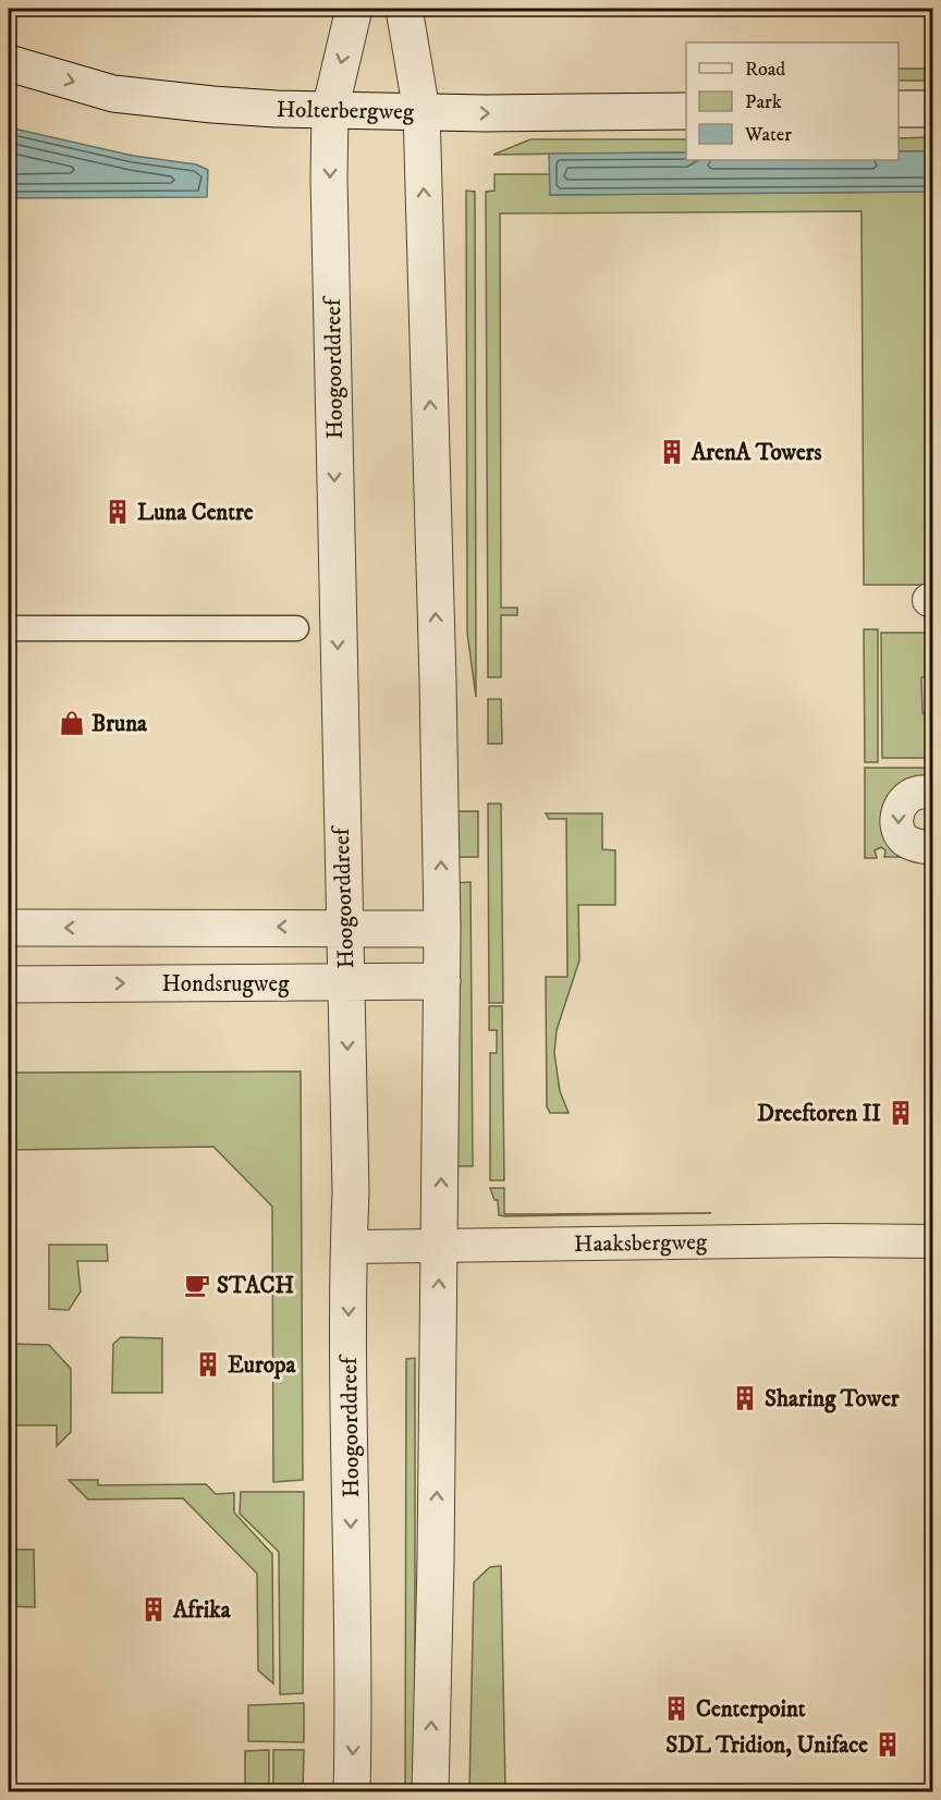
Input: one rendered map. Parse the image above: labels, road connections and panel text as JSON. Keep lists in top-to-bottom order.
{
  "streets": {
    "street": [
      "Holterbergweg",
      "Hoogoorddreef",
      "Hondsrugweg",
      "Haaksbergweg"
    ]
  },
  "crossings": [
    ["Holterbergweg", "Hoogoorddreef"],
    ["Hoogoorddreef", "Hondsrugweg"],
    ["Hoogoorddreef", "Haaksbergweg"]
  ],
  "one_way": ["Holterbergweg"],
  "places": {
    "building": [
      "ArenA Towers",
      "Luna Centre",
      "Dreeftoren II",
      "Europa",
      "Sharing Tower",
      "Afrika",
      "Centerpoint",
      "SDL Tridion, Uniface"
    ],
    "shop": ["Bruna"],
    "cafe": ["STACH"]
  },
  "legend": ["Road", "Park", "Water"]
}
